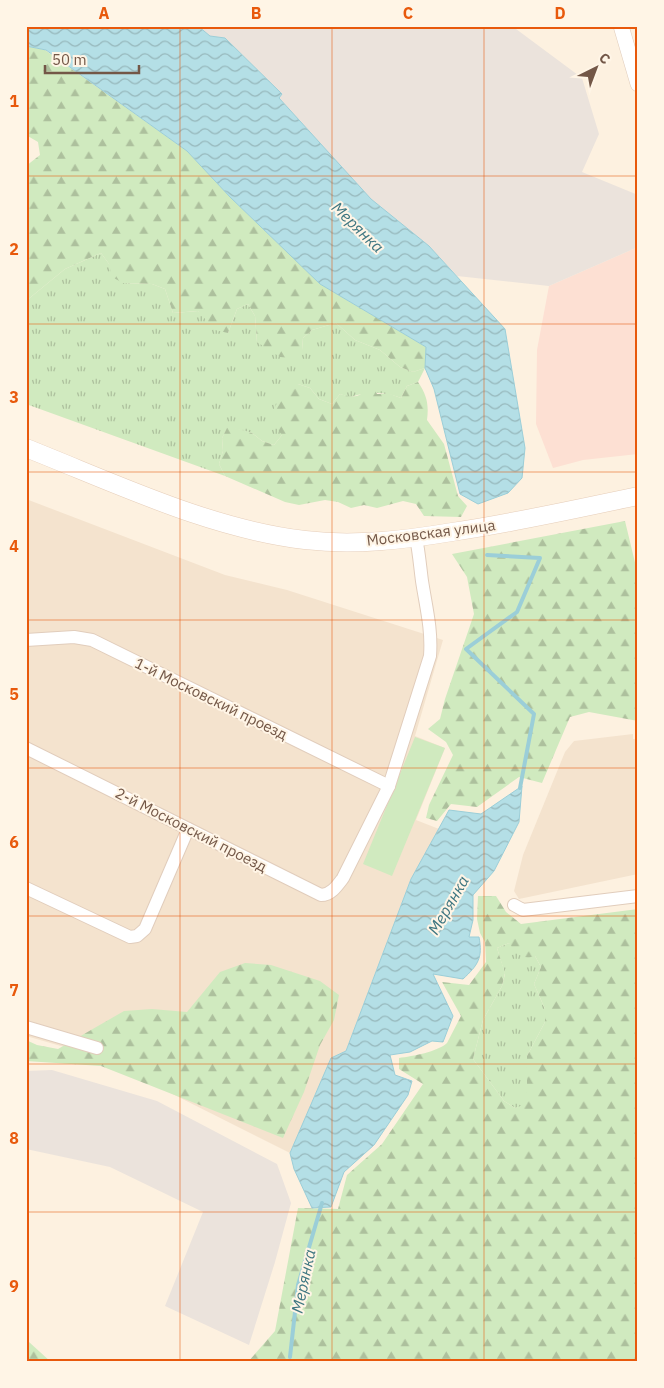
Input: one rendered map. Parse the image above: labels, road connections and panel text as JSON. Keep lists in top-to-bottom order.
{
  "streets": {
    "main road": ["Московская улица"],
    "street": ["1-й Московский проезд", "2-й Московский проезд"]
  },
  "crossings": [
    ["1-й Московский проезд", "2-й Московский проезд"]
  ],
  "water": ["Мерянка"],
  "scale_bar": "50 m",
  "north": "top right",
  "grid": {
    "columns": [
      "A",
      "B",
      "C",
      "D"
    ],
    "rows": [
      "1",
      "2",
      "3",
      "4",
      "5",
      "6",
      "7",
      "8",
      "9"
    ]
  }
}
